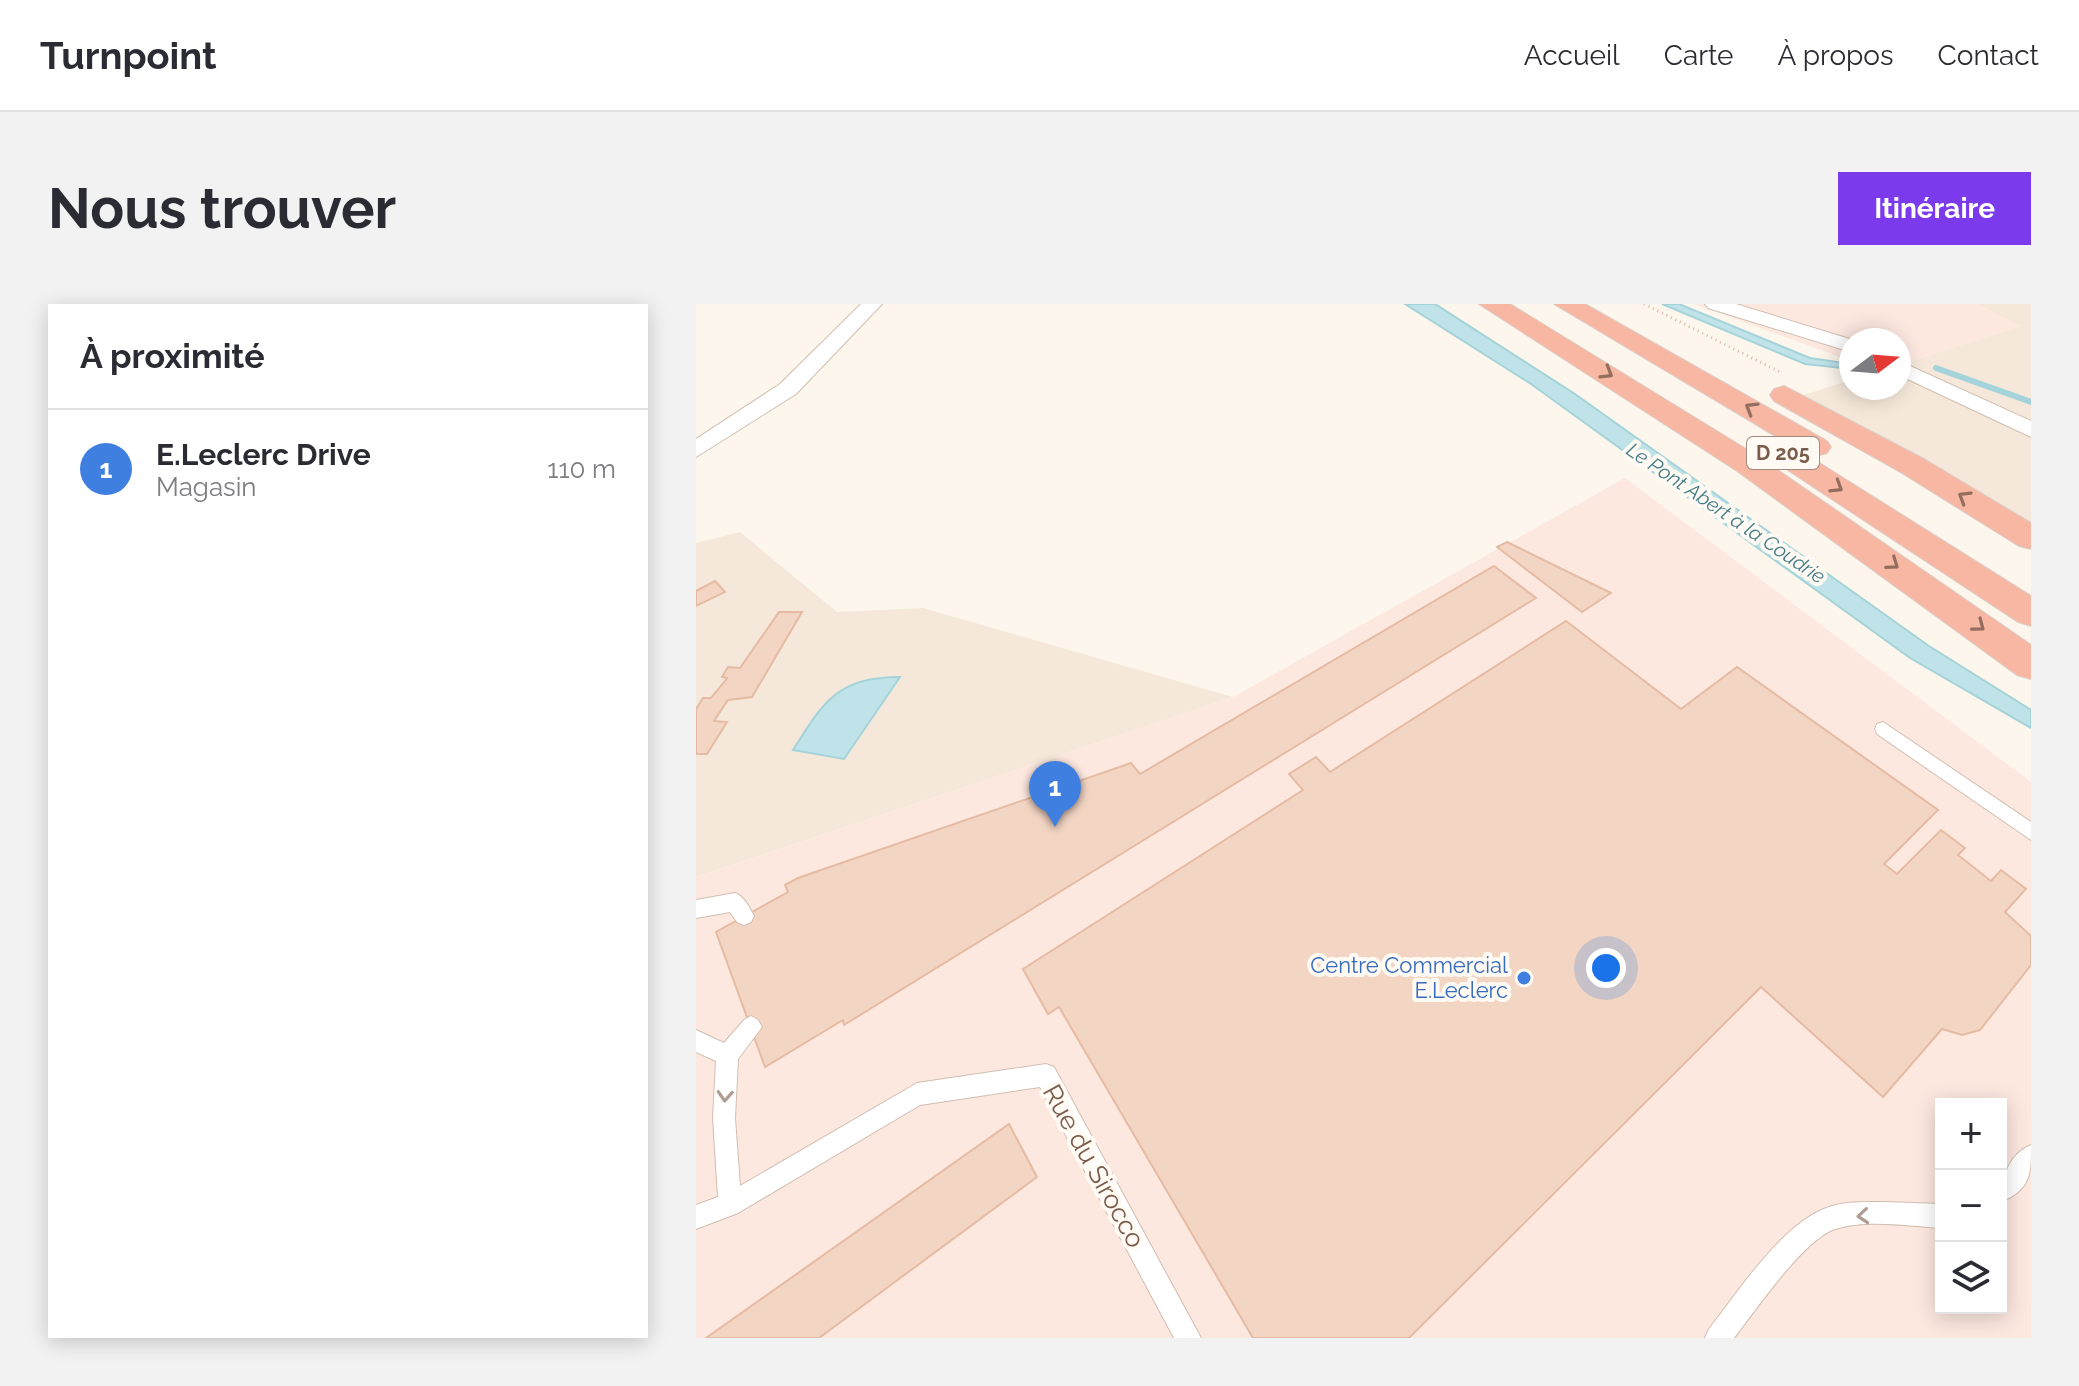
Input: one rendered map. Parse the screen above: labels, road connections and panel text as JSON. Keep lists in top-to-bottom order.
{
  "streets": {
    "highway": ["D 205"],
    "lane": ["Rue du Sirocco"]
  },
  "water": ["Le Pont Abert à la Coudrie"],
  "places": ["Centre Commercial E.Leclerc"],
  "north": "right",
  "page": {
    "header": "Turnpoint",
    "nav": [
      "Accueil",
      "Carte",
      "À propos",
      "Contact"
    ],
    "buttons": "Itinéraire",
    "title": "Nous trouver",
    "heading": "À proximité",
    "list": [
      {
        "mark": "1",
        "name": "E.Leclerc Drive",
        "note": "Magasin",
        "value": "110 m"
      }
    ],
    "pins": "1",
    "map_buttons": ["+", "−"]
  }
}
